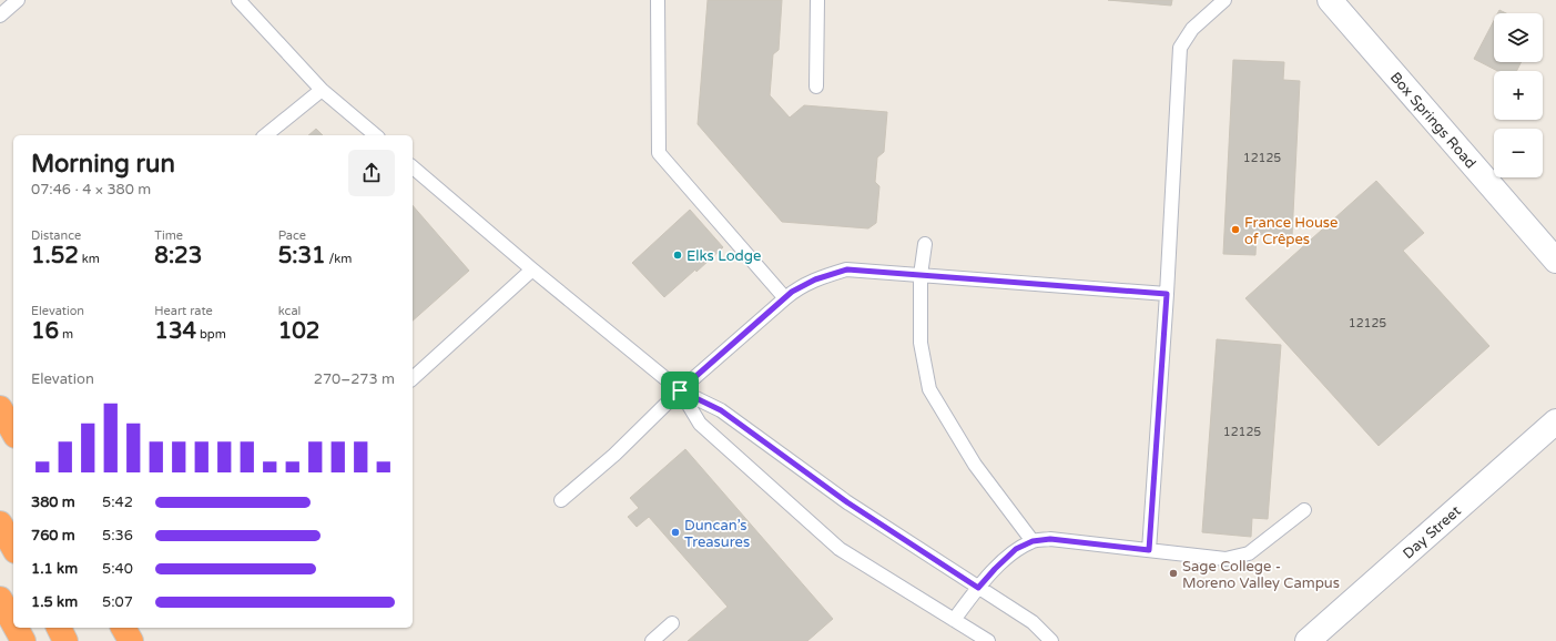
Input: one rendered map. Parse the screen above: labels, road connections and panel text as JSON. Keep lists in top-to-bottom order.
{
  "streets": {
    "main road": ["Box Springs Road", "Day Street"]
  },
  "places": [
    "France House of Crêpes",
    "Elks Lodge",
    "Duncan’s Treasures",
    "Sage College - Moreno Valley Campus"
  ],
  "house_numbers": ["12125", "12125", "12125"],
  "page": {
    "map_buttons": ["+", "−"],
    "heading": ["Morning run", "07:46 · 4 × 380 m"],
    "stats": [
      ["Distance", "1.52 km"],
      ["Time", "8:23"],
      ["Pace", "5:31 /km"],
      ["Elevation", "16 m"],
      ["Heart rate", "134 bpm"],
      ["kcal", "102"]
    ],
    "chart": ["Elevation", "270–273 m"],
    "list": [
      {
        "name": "380 m",
        "note": "5:42"
      },
      {
        "name": "760 m",
        "note": "5:36"
      },
      {
        "name": "1.1 km",
        "note": "5:40"
      },
      {
        "name": "1.5 km",
        "note": "5:07"
      }
    ]
  }
}
